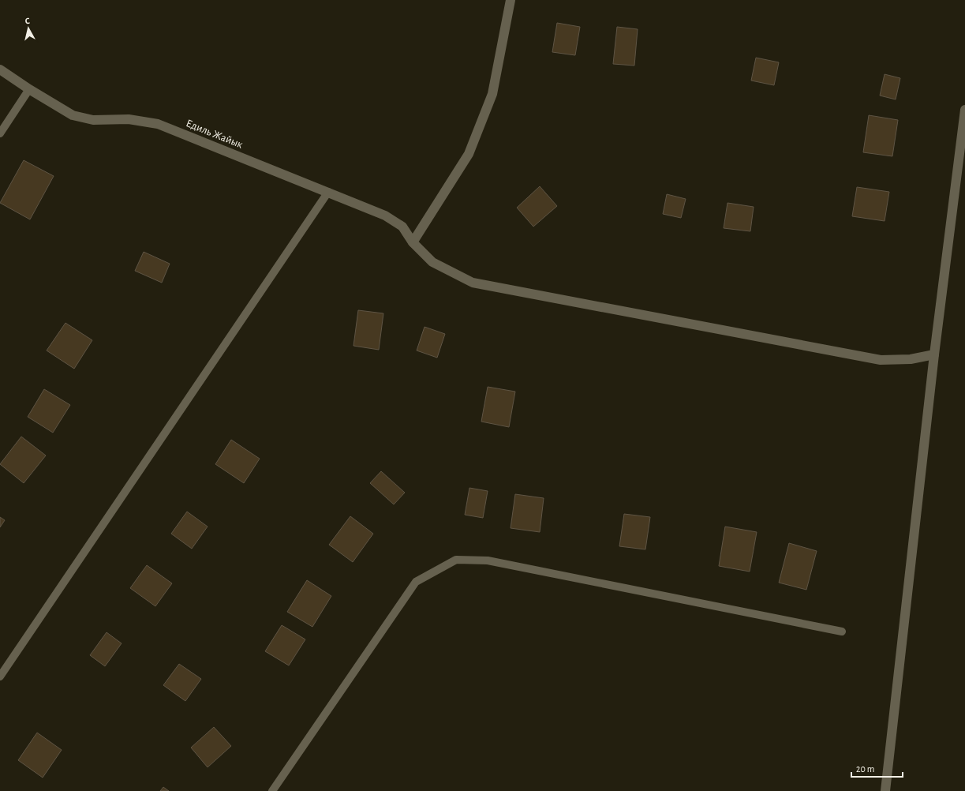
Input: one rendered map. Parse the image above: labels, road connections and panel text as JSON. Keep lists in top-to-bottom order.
{
  "streets": {
    "street": ["Едиль Жайык"]
  },
  "scale_bar": "20 m",
  "north": "top"
}
